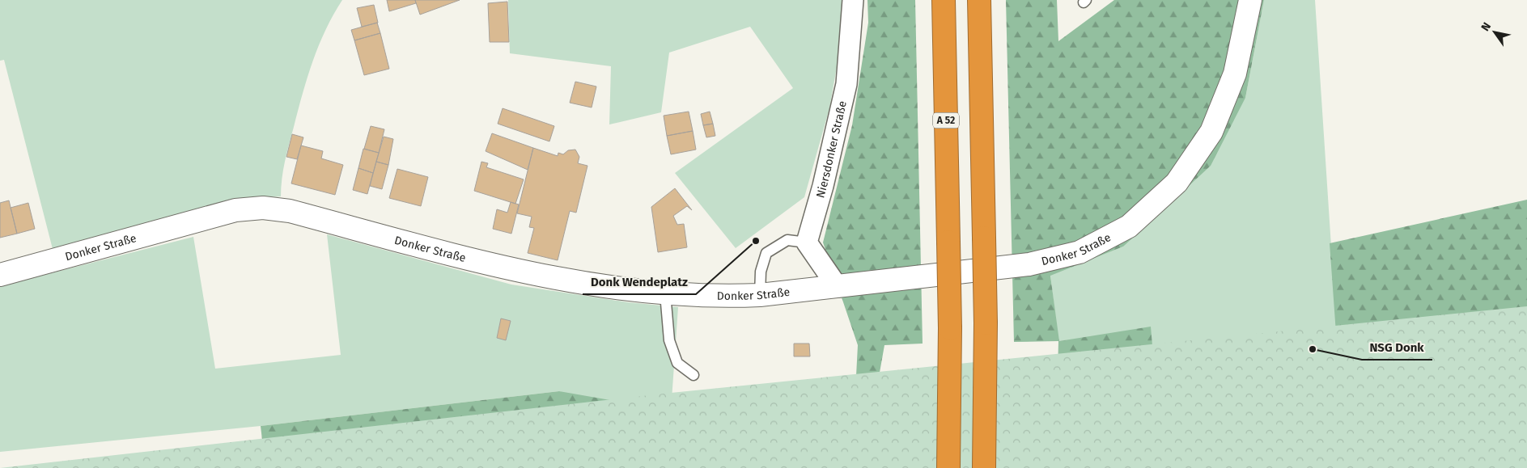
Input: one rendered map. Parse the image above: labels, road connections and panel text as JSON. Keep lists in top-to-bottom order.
{
  "streets": {
    "highway": ["A 52"],
    "street": ["Niersdonker Straße", "Donker Straße"]
  },
  "places": ["Donk Wendeplatz", "NSG Donk"],
  "north": "top left"
}
